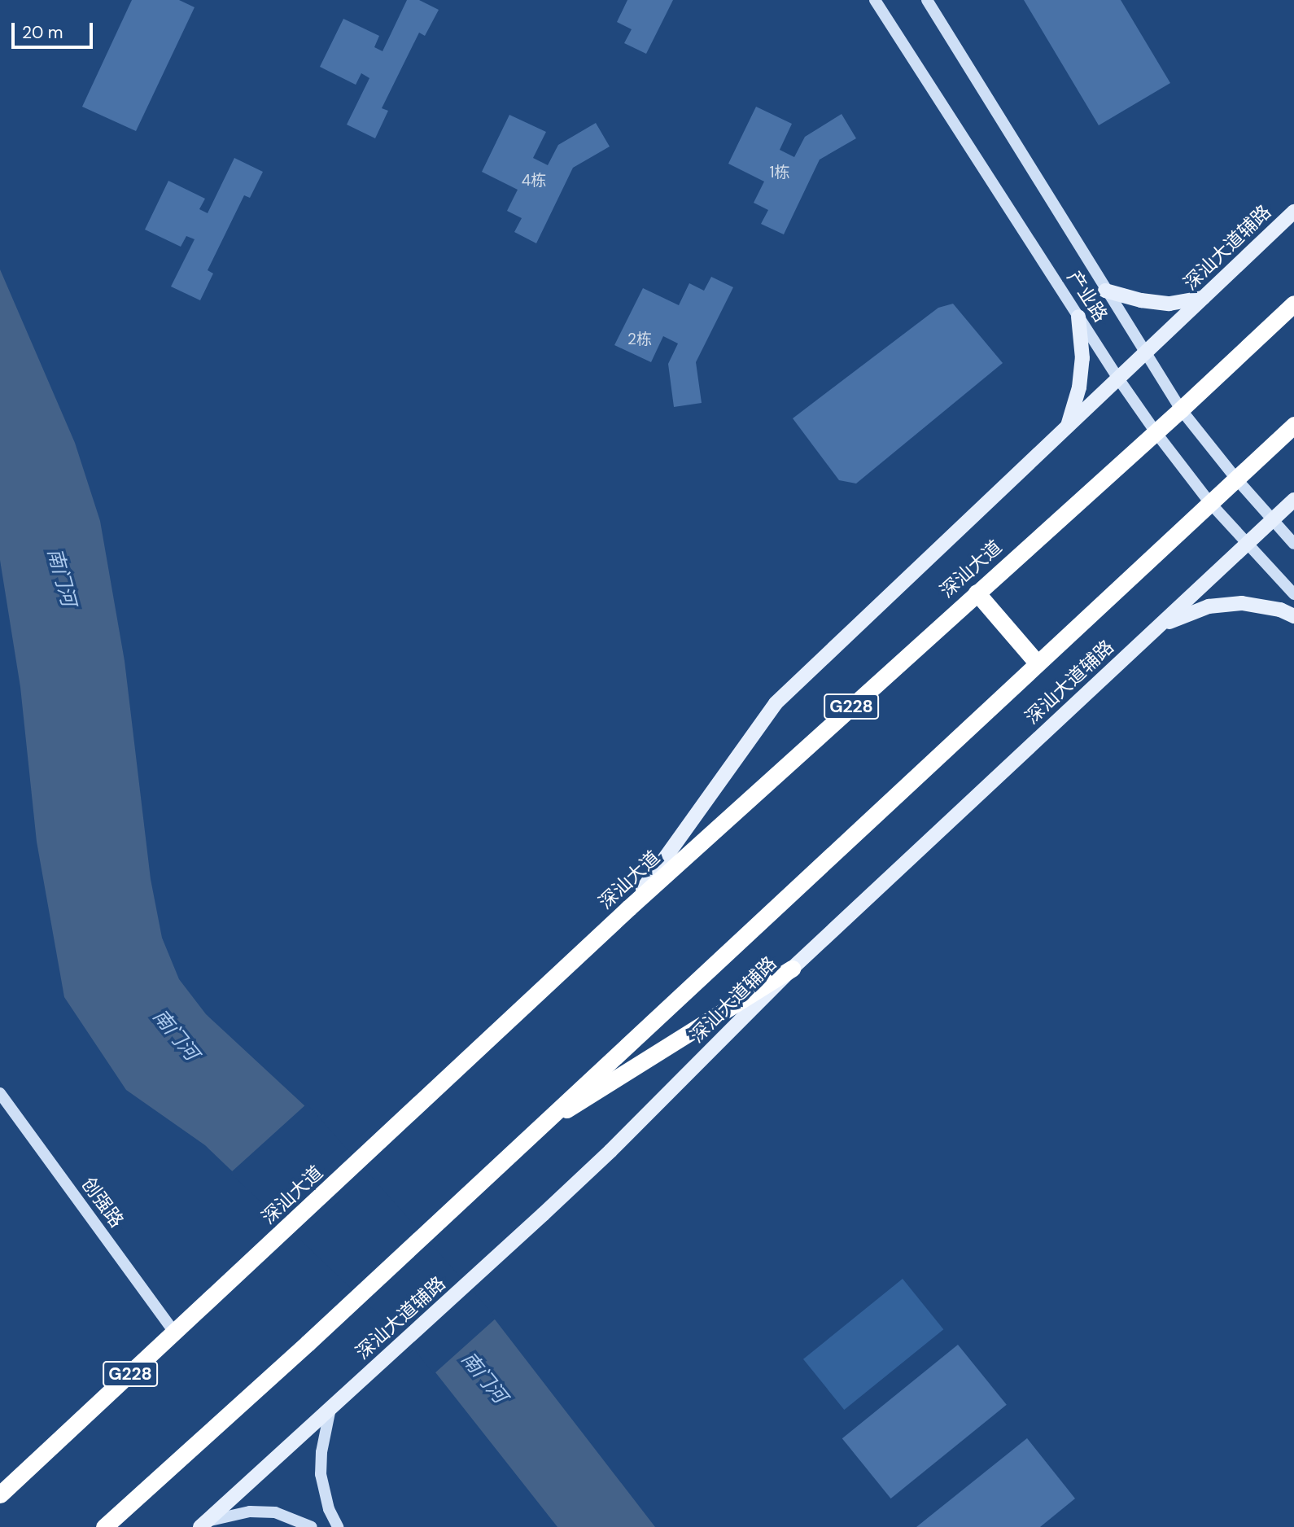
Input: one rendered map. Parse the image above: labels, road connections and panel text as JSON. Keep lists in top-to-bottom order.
{
  "streets": {
    "highway": ["深汕大道", "G228"],
    "main road": ["深汕大道辅路"],
    "street": ["产业路", "创强路"]
  },
  "crossings": [
    ["深汕大道辅路", "产业路"],
    ["深汕大道辅路", "深汕大道"],
    ["产业路", "深汕大道"],
    ["深汕大道", "创强路"]
  ],
  "water": ["南门河"],
  "house_numbers": ["1栋", "4栋", "2栋"],
  "scale_bar": "20 m"
}
